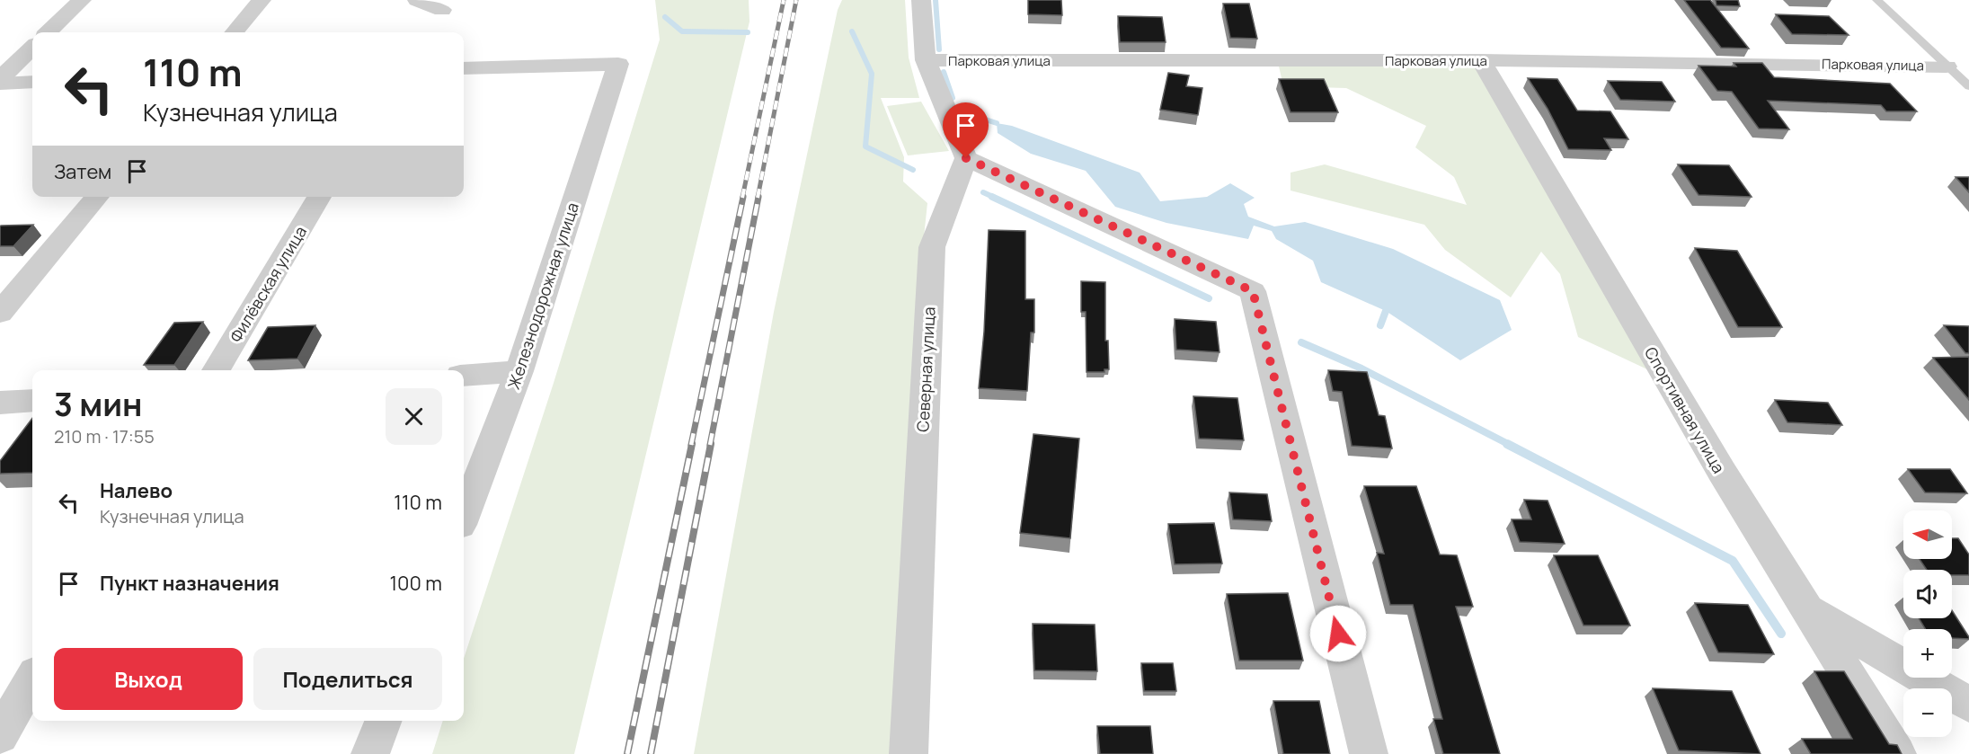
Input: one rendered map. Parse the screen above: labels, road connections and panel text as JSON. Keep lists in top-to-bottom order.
{
  "streets": {
    "street": [
      "Парковая улица",
      "Филёвская улица",
      "Железнодорожная улица",
      "Северная улица",
      "Спортивная улица"
    ]
  },
  "crossings": [
    ["Парковая улица", "Спортивная улица"]
  ],
  "north": "left",
  "page": {
    "turn": ["110 m", "Кузнечная улица"],
    "then": "Затем",
    "heading": ["3 мин", "210 m · 17:55"],
    "list": [
      {
        "name": "Налево",
        "note": "Кузнечная улица",
        "value": "110 m"
      },
      {
        "name": "Пункт назначения",
        "value": "100 m"
      }
    ],
    "map_buttons": ["+", "−"],
    "buttons": ["Выход", "Поделиться"]
  }
}
